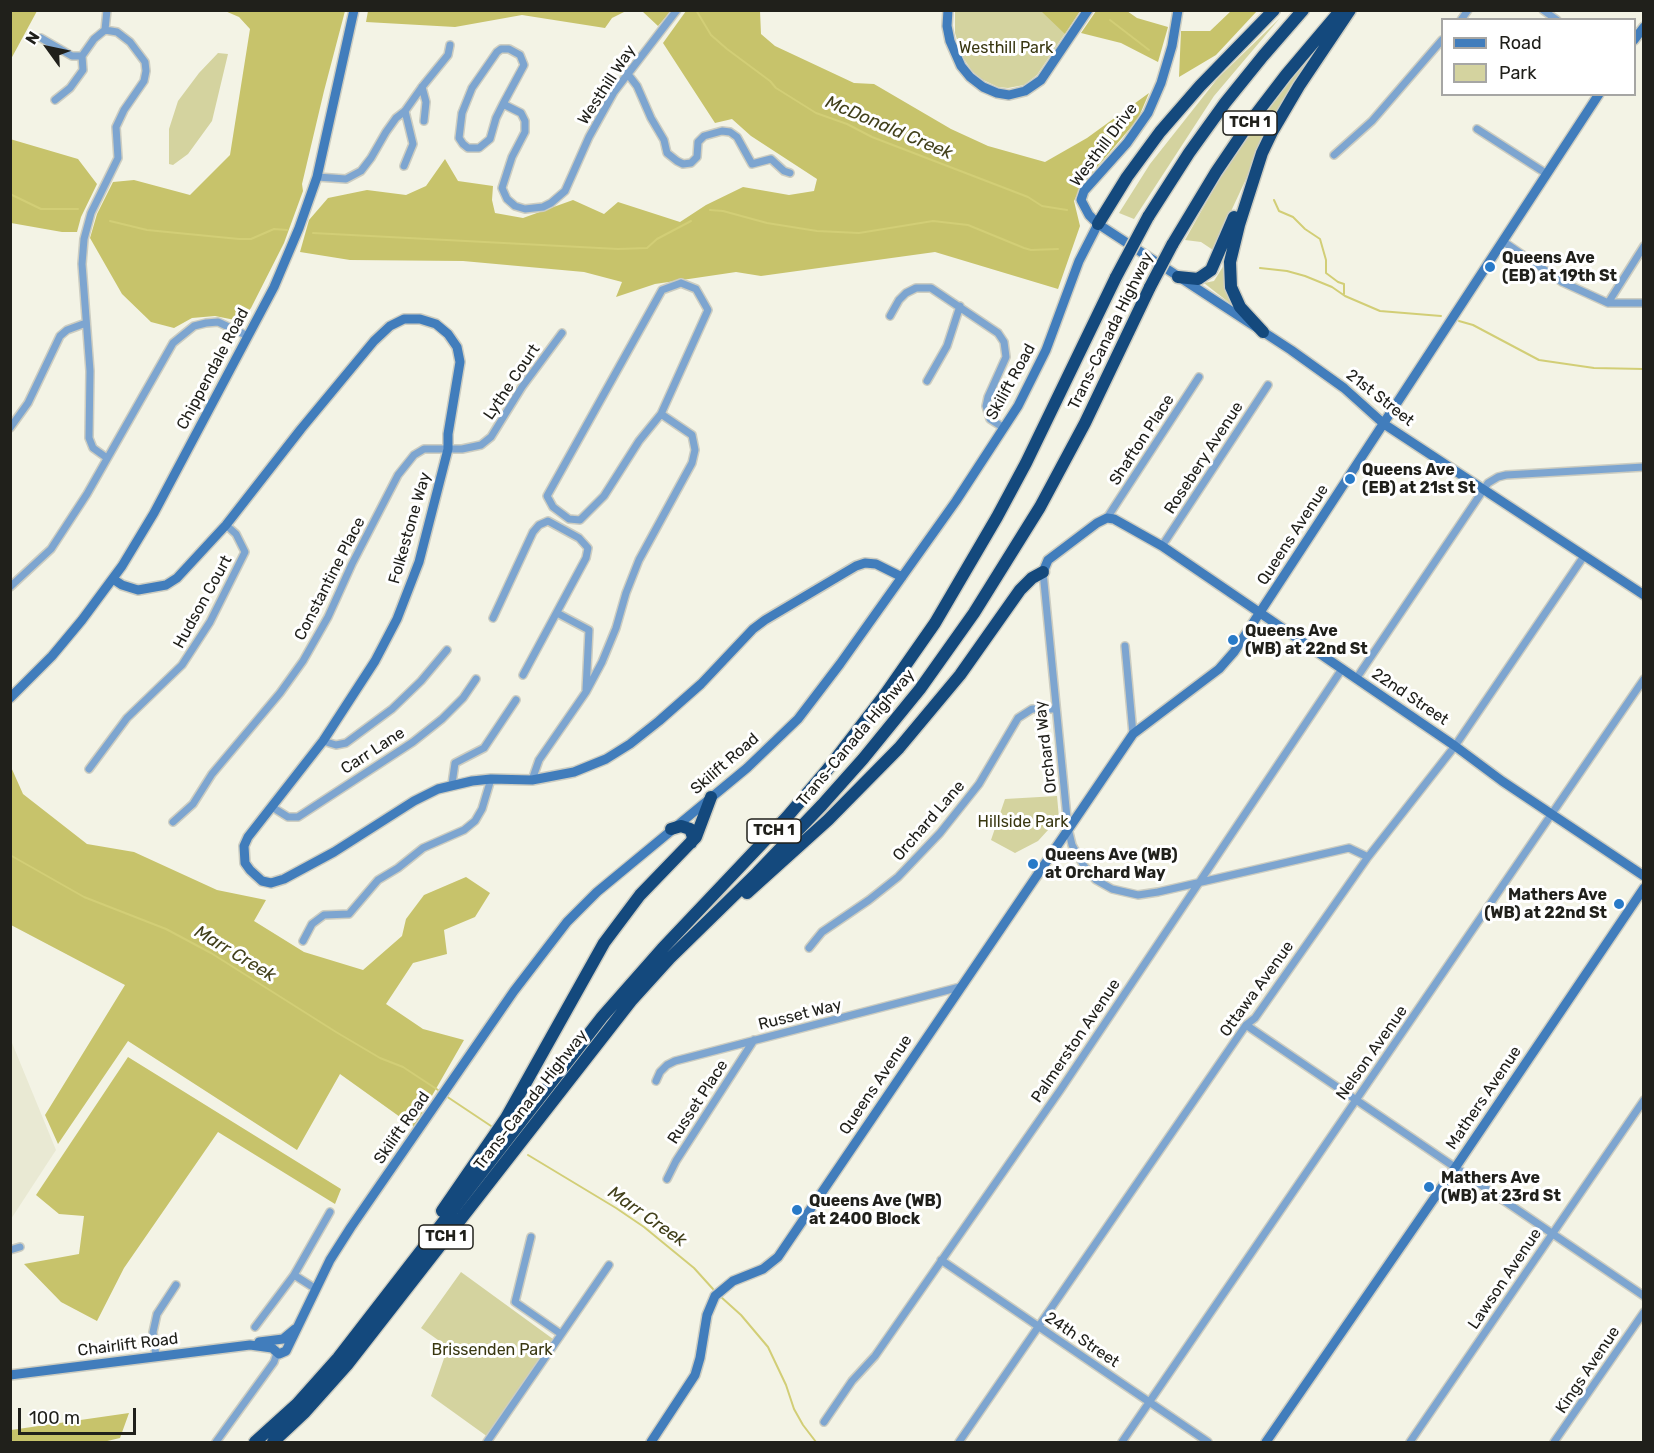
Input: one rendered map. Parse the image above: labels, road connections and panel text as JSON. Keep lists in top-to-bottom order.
{
  "streets": {
    "highway": ["TCH 1", "Trans-Canada Highway"],
    "street": [
      "Westhill Way",
      "Westhill Drive",
      "Chippendale Road",
      "Lythe Court",
      "Skilift Road",
      "21st Street",
      "Shafton Place",
      "Rosebery Avenue",
      "Folkestone Way",
      "Queens Avenue",
      "Constantine Place",
      "Hudson Court",
      "22nd Street",
      "Orchard Way",
      "Carr Lane",
      "Orchard Lane",
      "Ottawa Avenue",
      "Russet Way",
      "Palmerston Avenue",
      "Nelson Avenue",
      "Mathers Avenue",
      "Russet Place",
      "Lawson Avenue",
      "24th Street",
      "Chairlift Road",
      "Kings Avenue"
    ]
  },
  "crossings": [
    ["Westhill Drive", "Skilift Road"],
    ["Westhill Drive", "21st Street"],
    ["Chippendale Road", "Folkestone Way"],
    ["Lythe Court", "Folkestone Way"],
    ["Lythe Court", "Constantine Place"],
    ["Skilift Road", "21st Street"],
    ["Skilift Road", "Folkestone Way"],
    ["Skilift Road", "Chairlift Road"],
    ["21st Street", "Queens Avenue"],
    ["21st Street", "Ottawa Avenue"],
    ["Shafton Place", "22nd Street"],
    ["Rosebery Avenue", "22nd Street"],
    ["Folkestone Way", "Constantine Place"],
    ["Folkestone Way", "Hudson Court"],
    ["Folkestone Way", "Carr Lane"],
    ["Queens Avenue", "22nd Street"],
    ["Queens Avenue", "Orchard Way"],
    ["Queens Avenue", "Russet Way"],
    ["22nd Street", "Ottawa Avenue"],
    ["22nd Street", "Palmerston Avenue"],
    ["22nd Street", "Nelson Avenue"],
    ["Orchard Way", "Orchard Lane"],
    ["Orchard Way", "Ottawa Avenue"],
    ["Orchard Way", "Palmerston Avenue"],
    ["Ottawa Avenue", "24th Street"],
    ["Russet Way", "Russet Place"],
    ["Palmerston Avenue", "24th Street"],
    ["Nelson Avenue", "24th Street"]
  ],
  "water": ["McDonald Creek", "Marr Creek"],
  "parks": ["Westhill Park", "Hillside Park", "Brissenden Park"],
  "places": [
    "Queens Ave (EB) at 19th St",
    "Queens Ave (EB) at 21st St",
    "Queens Ave (WB) at 22nd St",
    "Queens Ave (WB) at Orchard Way",
    "Mathers Ave (WB) at 22nd St",
    "Mathers Ave (WB) at 23rd St",
    "Queens Ave (WB) at 2400 Block"
  ],
  "legend": ["Road", "Park"],
  "scale_bar": "100 m",
  "north": "top left"
}
